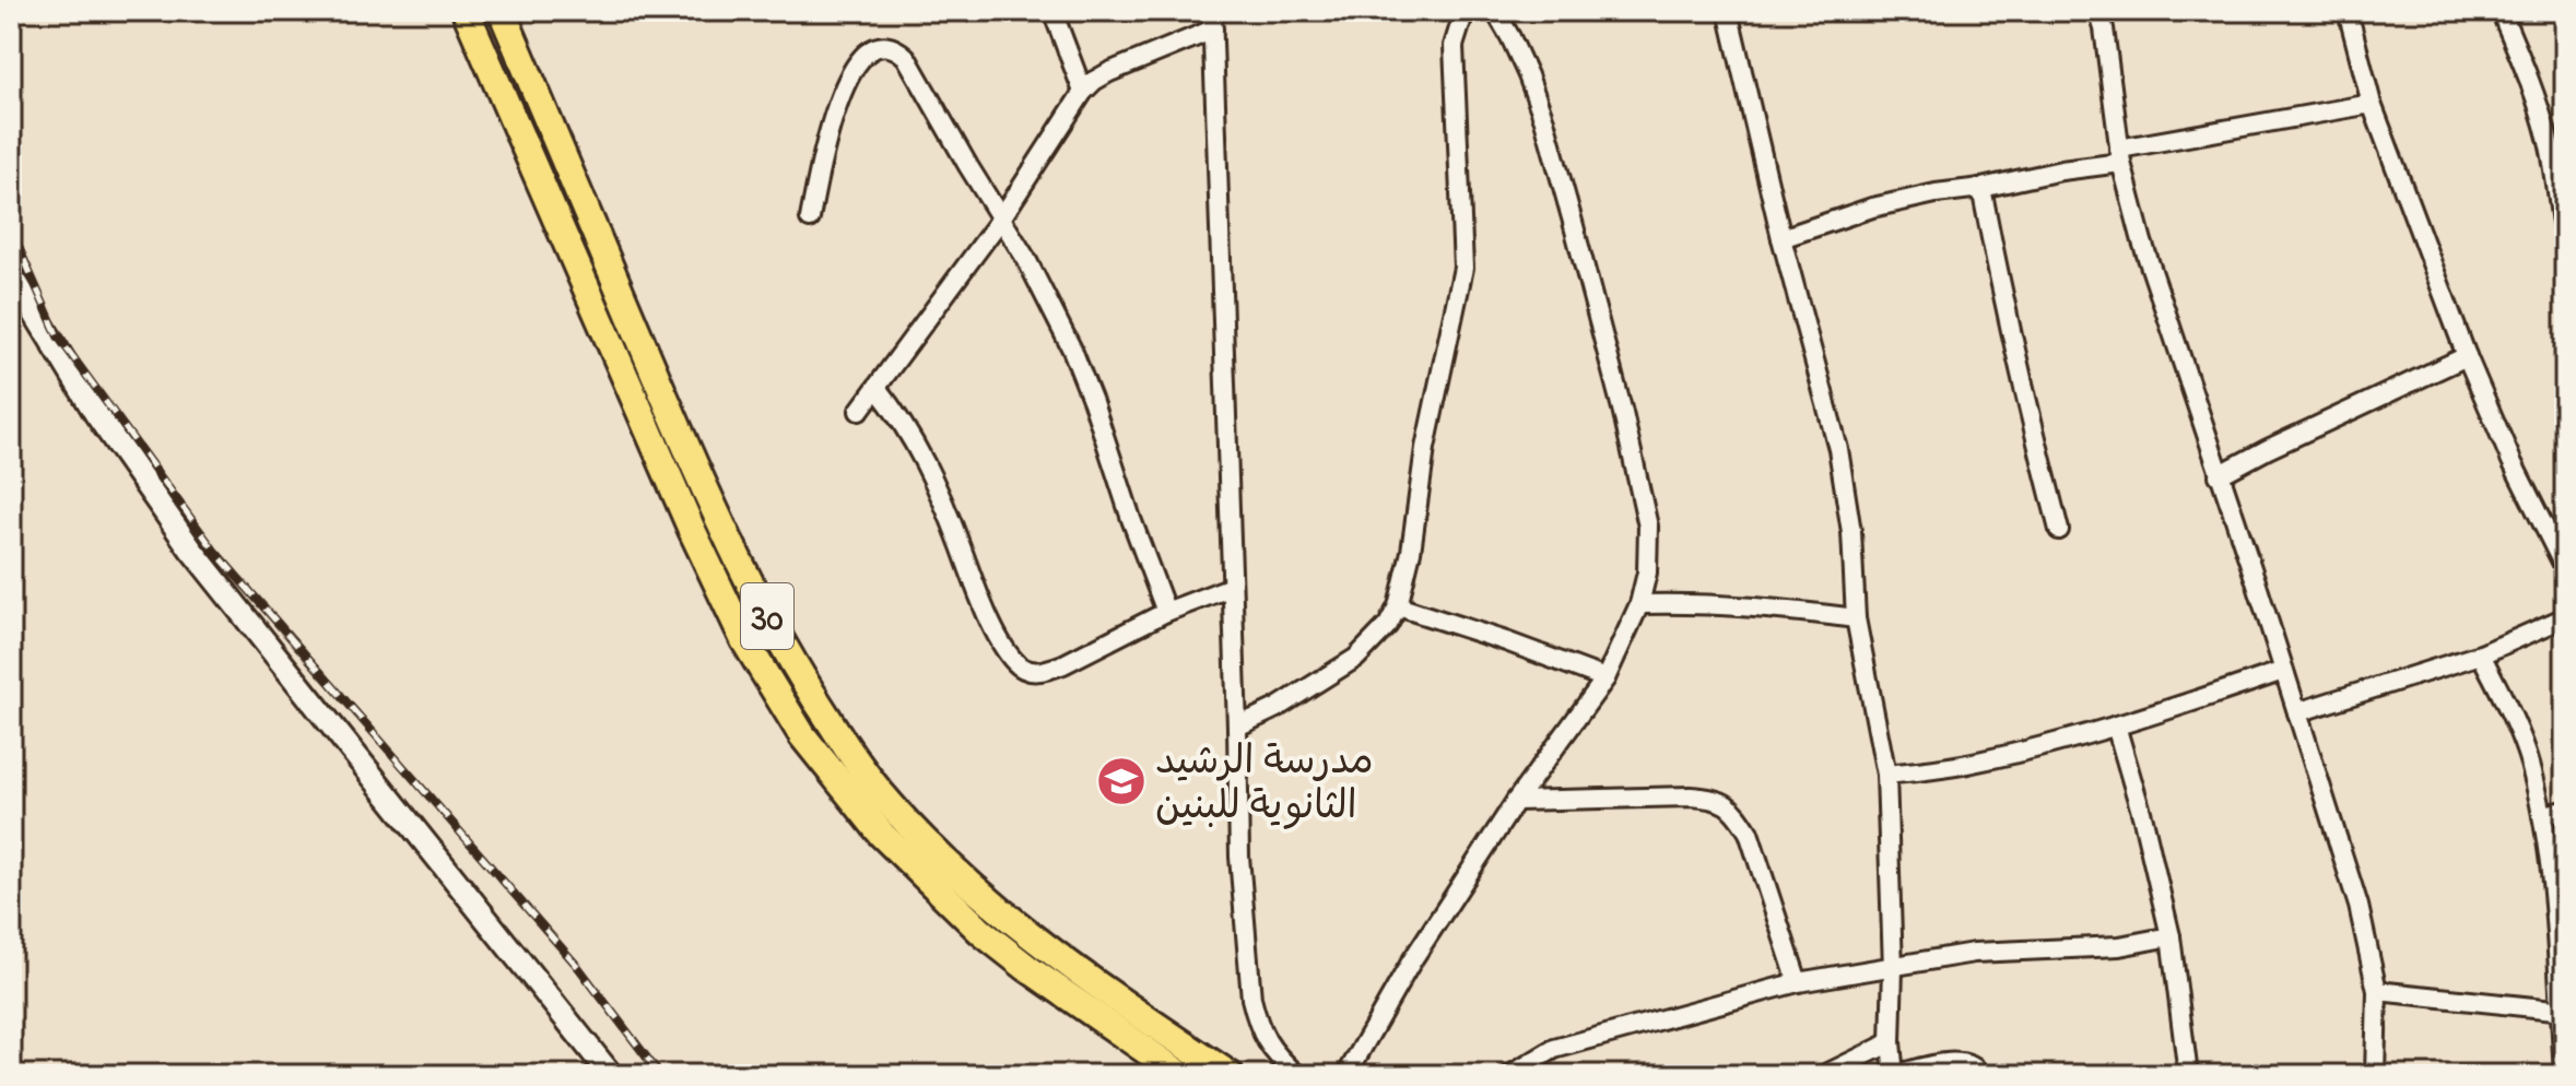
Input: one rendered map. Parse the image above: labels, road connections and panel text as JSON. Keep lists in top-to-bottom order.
{
  "streets": {
    "main road": ["30"]
  },
  "places": {
    "school or university": ["مدرسة الرشيد الثانوية للبنين"]
  }
}
